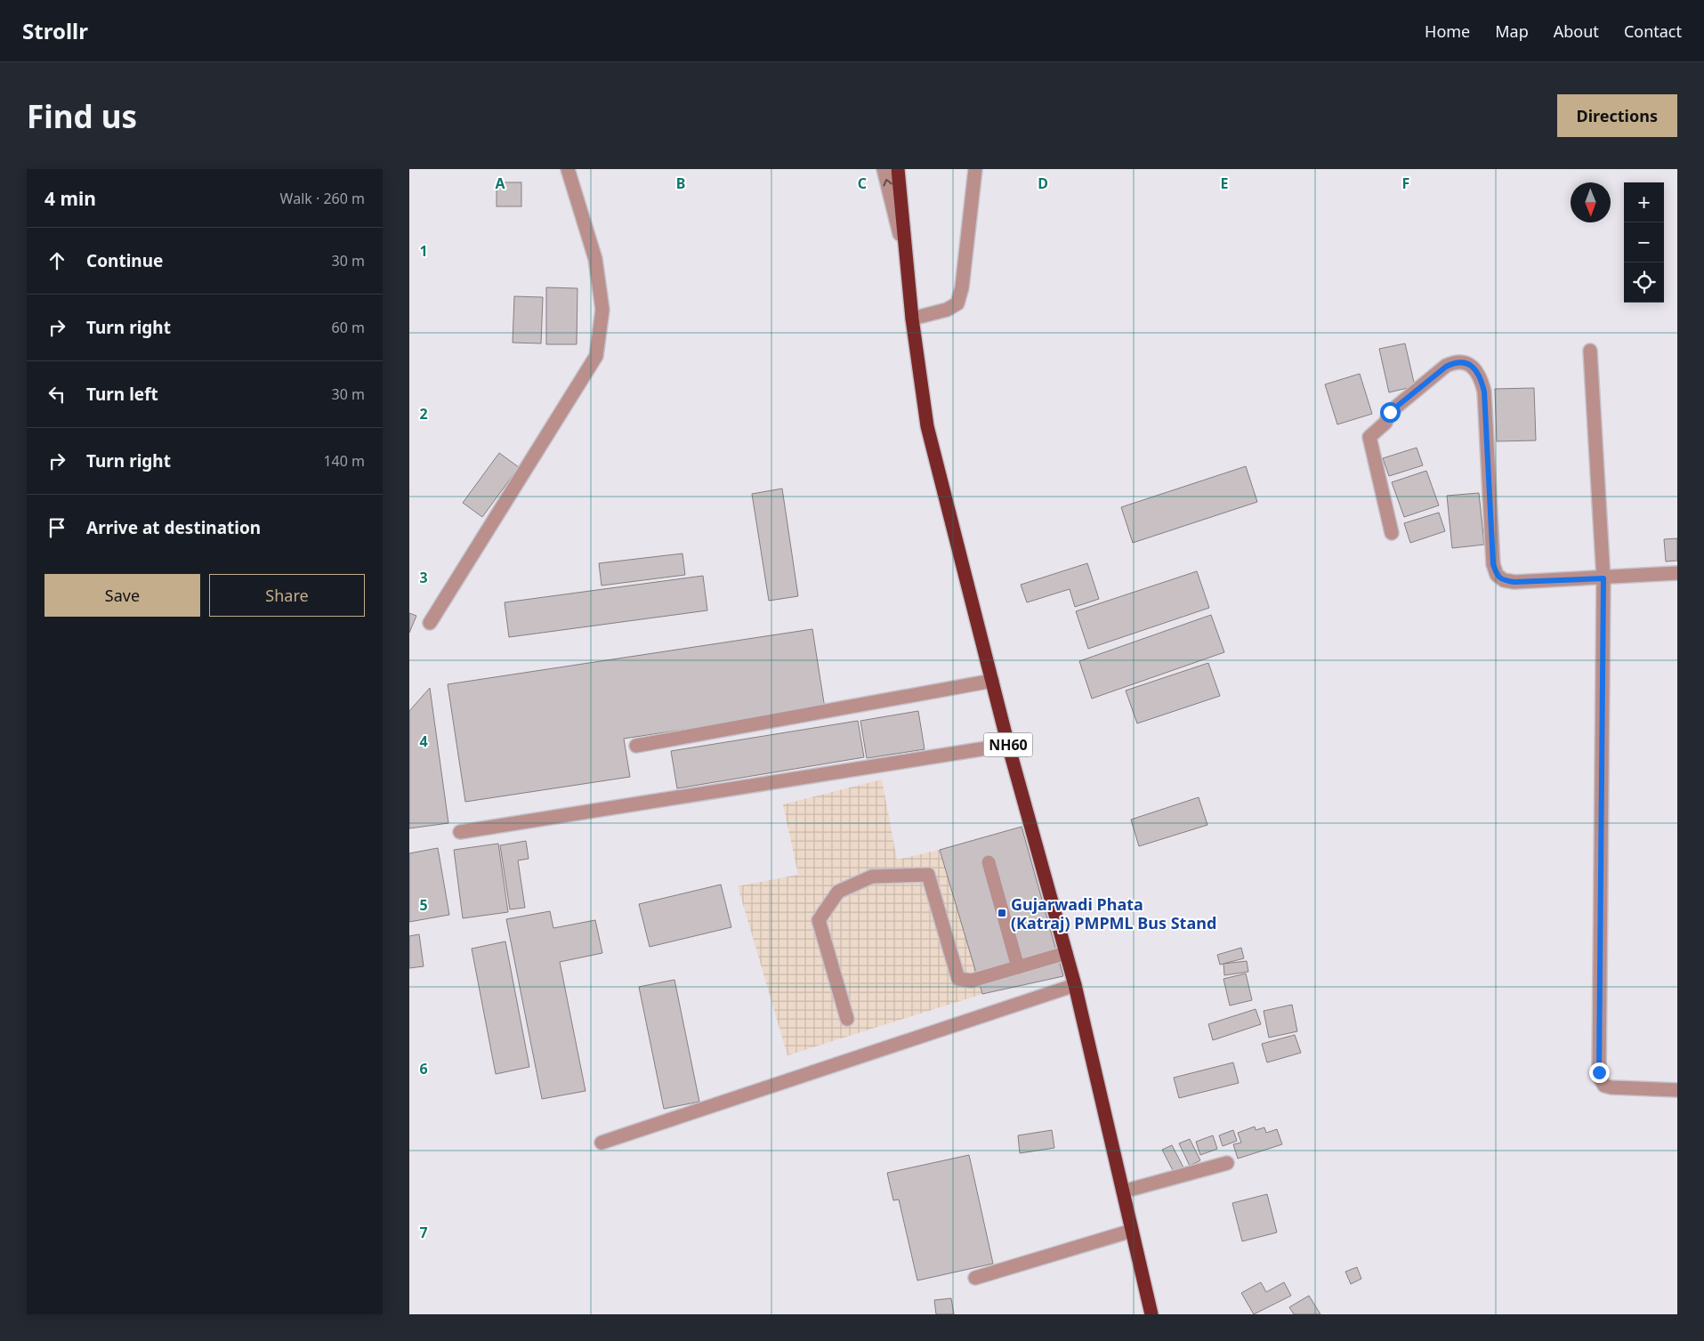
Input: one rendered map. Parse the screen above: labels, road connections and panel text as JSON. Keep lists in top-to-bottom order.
{
  "streets": {
    "highway": ["NH60"]
  },
  "places": {
    "transit": ["Gujarwadi Phata (Katraj) PMPML Bus Stand"]
  },
  "north": "bottom",
  "page": {
    "header": "Strollr",
    "nav": [
      "Home",
      "Map",
      "About",
      "Contact"
    ],
    "buttons": [
      "Directions",
      ["Save", "Share"]
    ],
    "title": "Find us",
    "heading": ["4 min", "Walk · 260 m"],
    "map_buttons": ["+", "−"],
    "list": [
      ["Continue", "30 m"],
      ["Turn right", "60 m"],
      ["Turn left", "30 m"],
      ["Turn right", "140 m"],
      "Arrive at destination"
    ]
  },
  "grid": {
    "columns": [
      "A",
      "B",
      "C",
      "D",
      "E",
      "F"
    ],
    "rows": [
      "1",
      "2",
      "3",
      "4",
      "5",
      "6",
      "7"
    ]
  }
}
